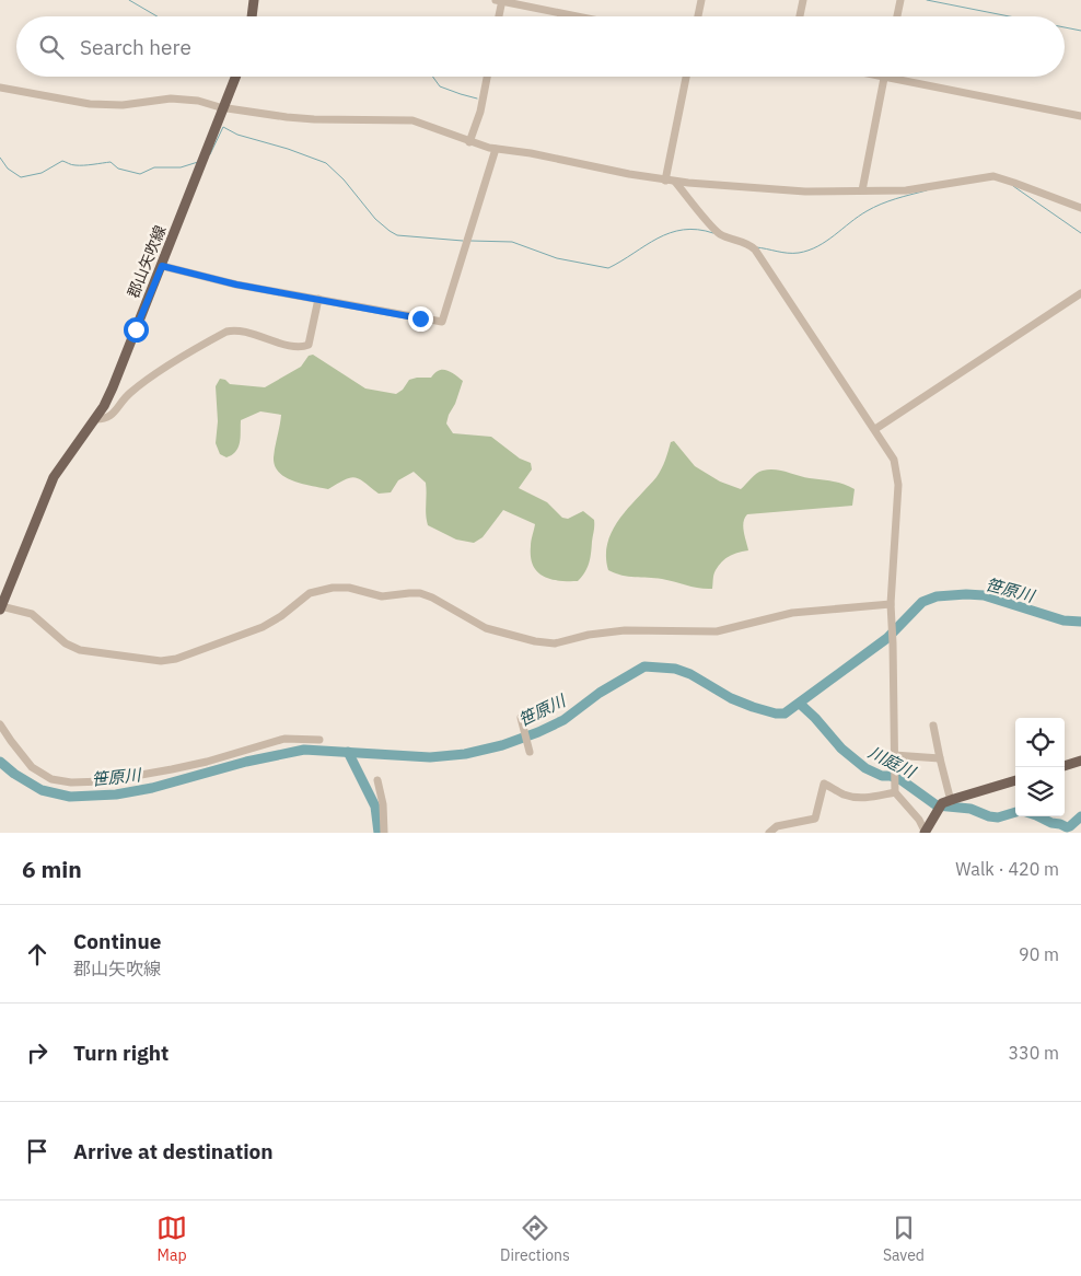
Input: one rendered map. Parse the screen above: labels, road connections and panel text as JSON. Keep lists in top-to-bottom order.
{
  "streets": {
    "main road": ["郡山矢吹線"]
  },
  "water": ["笹原川", "川庭川"],
  "page": {
    "search": "Search here",
    "heading": ["6 min", "Walk · 420 m"],
    "list": [
      ["Continue", "郡山矢吹線", "90 m"],
      ["Turn right", "330 m"],
      "Arrive at destination"
    ],
    "nav": ["Map", "Directions", "Saved"]
  }
}
